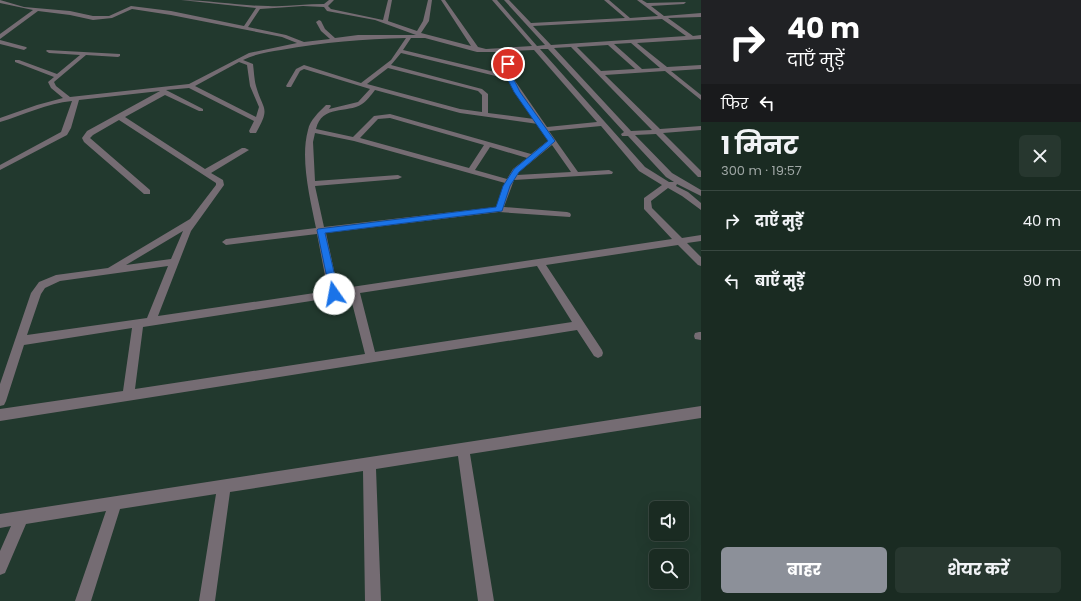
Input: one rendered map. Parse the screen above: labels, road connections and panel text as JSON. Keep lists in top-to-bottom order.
{
  "page": {
    "turn": ["40 m", "दाएँ मुड़ें"],
    "then": "फिर",
    "heading": ["1 मिनट", "300 m · 19:57"],
    "list": [
      {
        "name": "दाएँ मुड़ें",
        "value": "40 m"
      },
      {
        "name": "बाएँ मुड़ें",
        "value": "90 m"
      }
    ],
    "buttons": ["बाहर", "शेयर करें"]
  }
}
